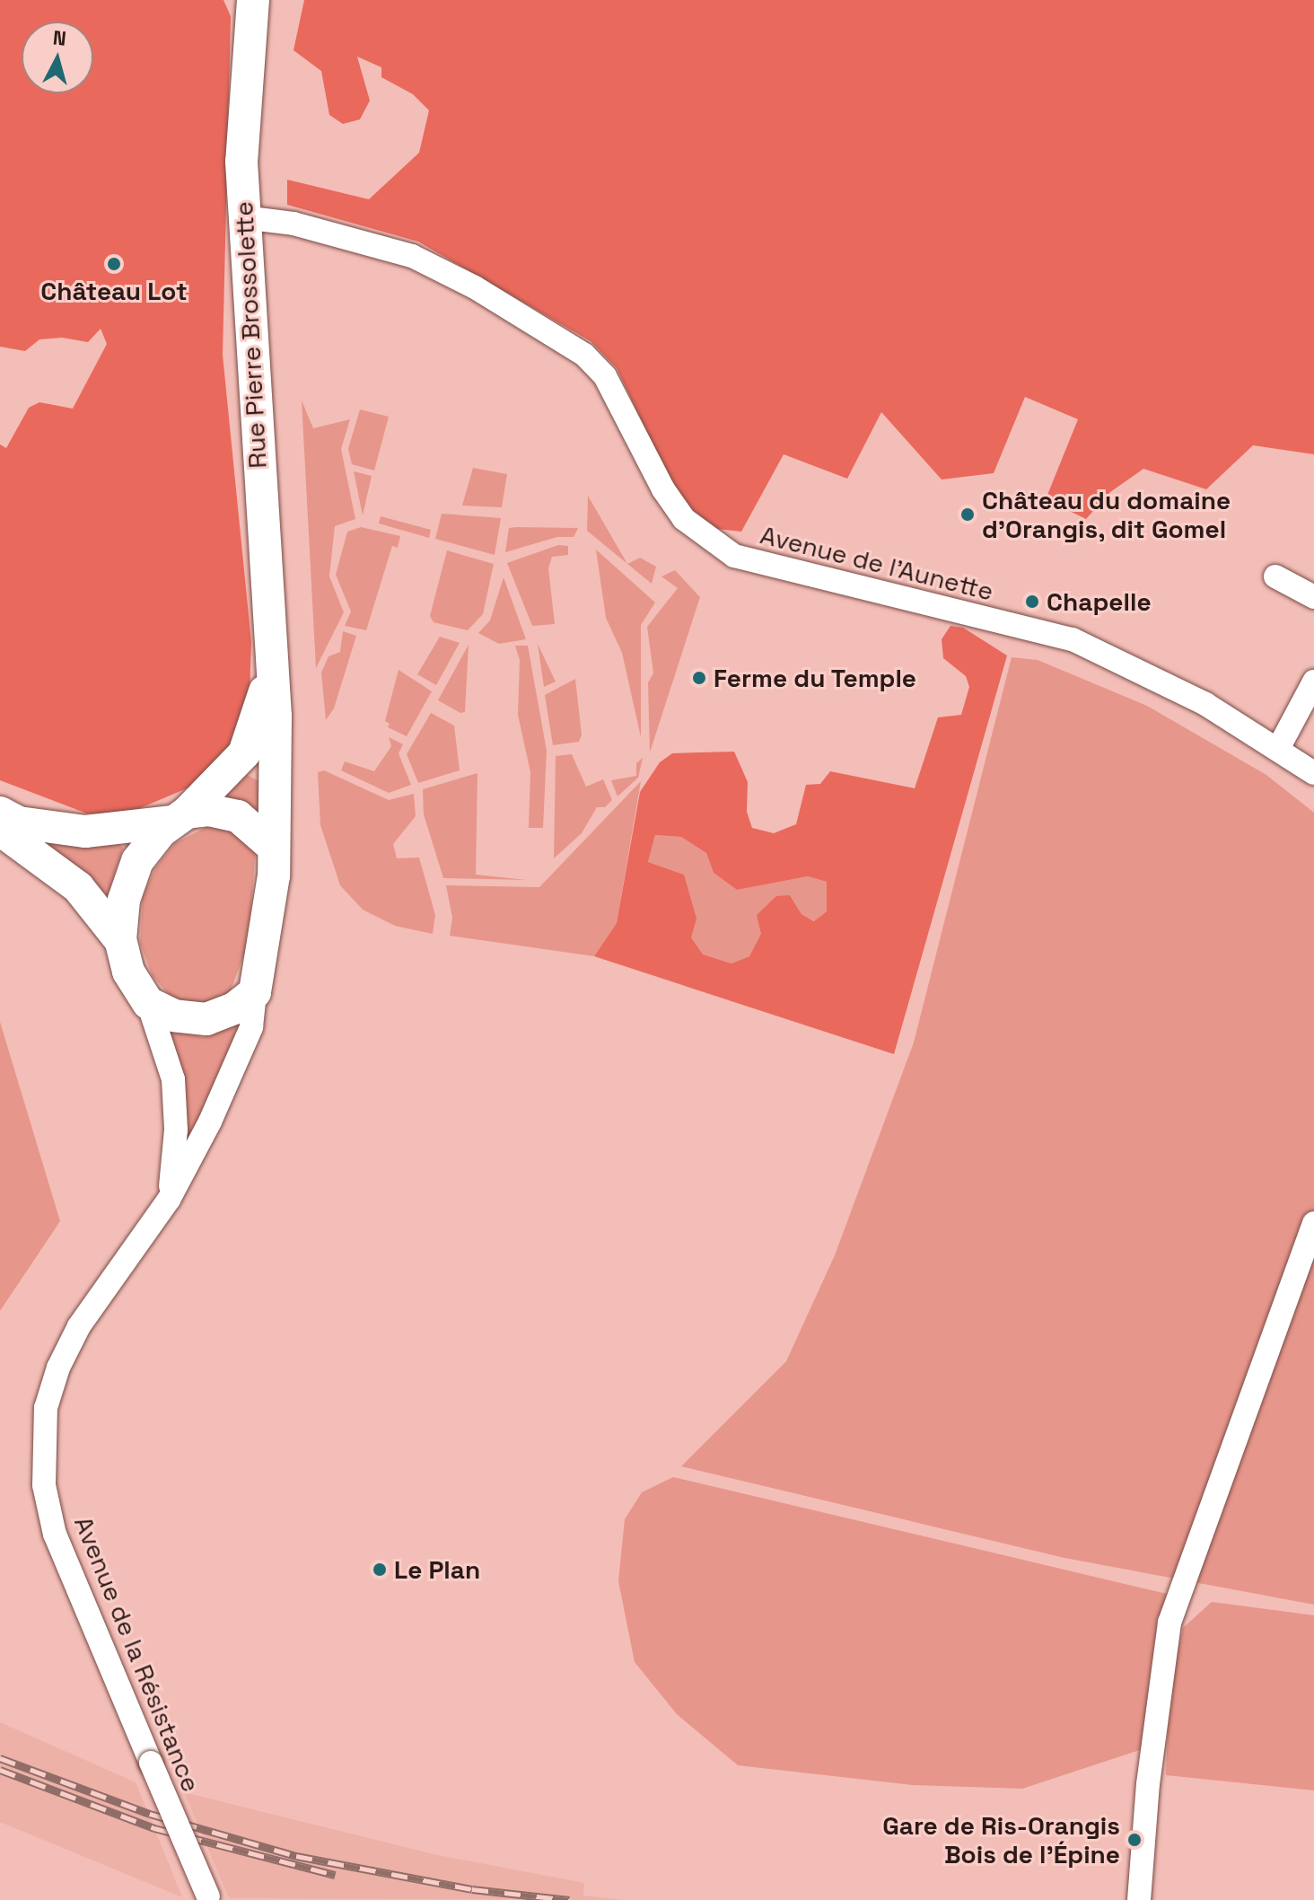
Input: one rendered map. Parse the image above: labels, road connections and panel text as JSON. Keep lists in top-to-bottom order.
{
  "streets": {
    "main road": ["Rue Pierre Brossolette"],
    "street": ["Avenue de l’Aunette", "Avenue de la Résistance"]
  },
  "crossings": [
    ["Rue Pierre Brossolette", "Avenue de l’Aunette"],
    ["Rue Pierre Brossolette", "Avenue de la Résistance"]
  ],
  "places": [
    "Château Lot",
    "Château du domaine d'Orangis, dit Gomel",
    "Chapelle",
    "Ferme du Temple",
    "Le Plan",
    "Gare de Ris-Orangis Bois de l'Épine"
  ],
  "north": "top"
}
